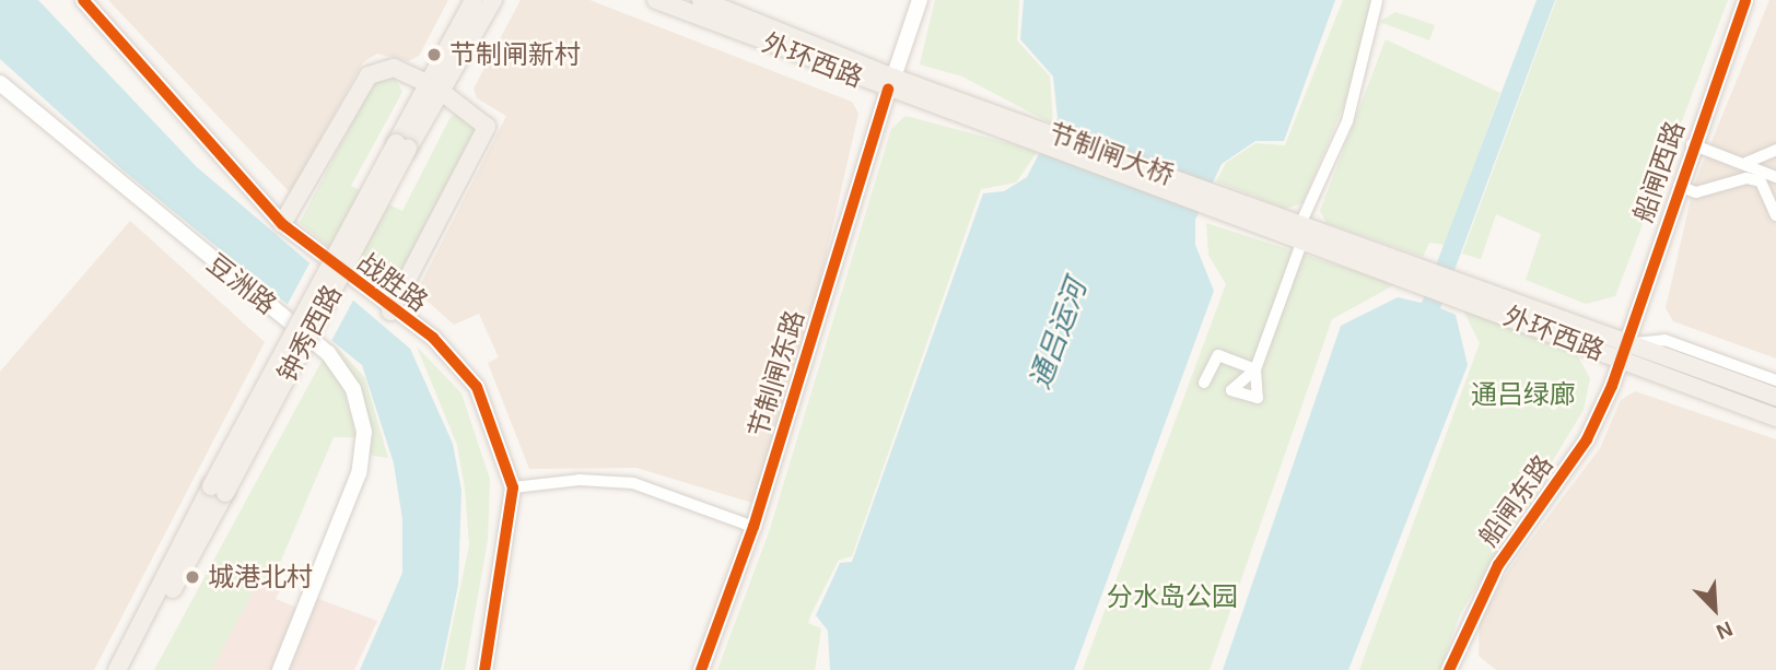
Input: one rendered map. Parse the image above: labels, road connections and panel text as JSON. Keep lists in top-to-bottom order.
{
  "streets": {
    "main road": ["外环西路", "节制闸大桥", "钟秀西路"],
    "street": [
      "船闸西路",
      "战胜路",
      "豆洲路",
      "节制闸东路",
      "船闸东路"
    ]
  },
  "crossings": [
    ["外环西路", "节制闸大桥"],
    ["外环西路", "船闸西路"],
    ["外环西路", "节制闸东路"],
    ["外环西路", "船闸东路"],
    ["船闸西路", "船闸东路"]
  ],
  "water": ["通吕运河"],
  "parks": ["通吕绿廊", "分水岛公园"],
  "places": ["节制闸新村", "城港北村"],
  "north": "bottom right"
}
